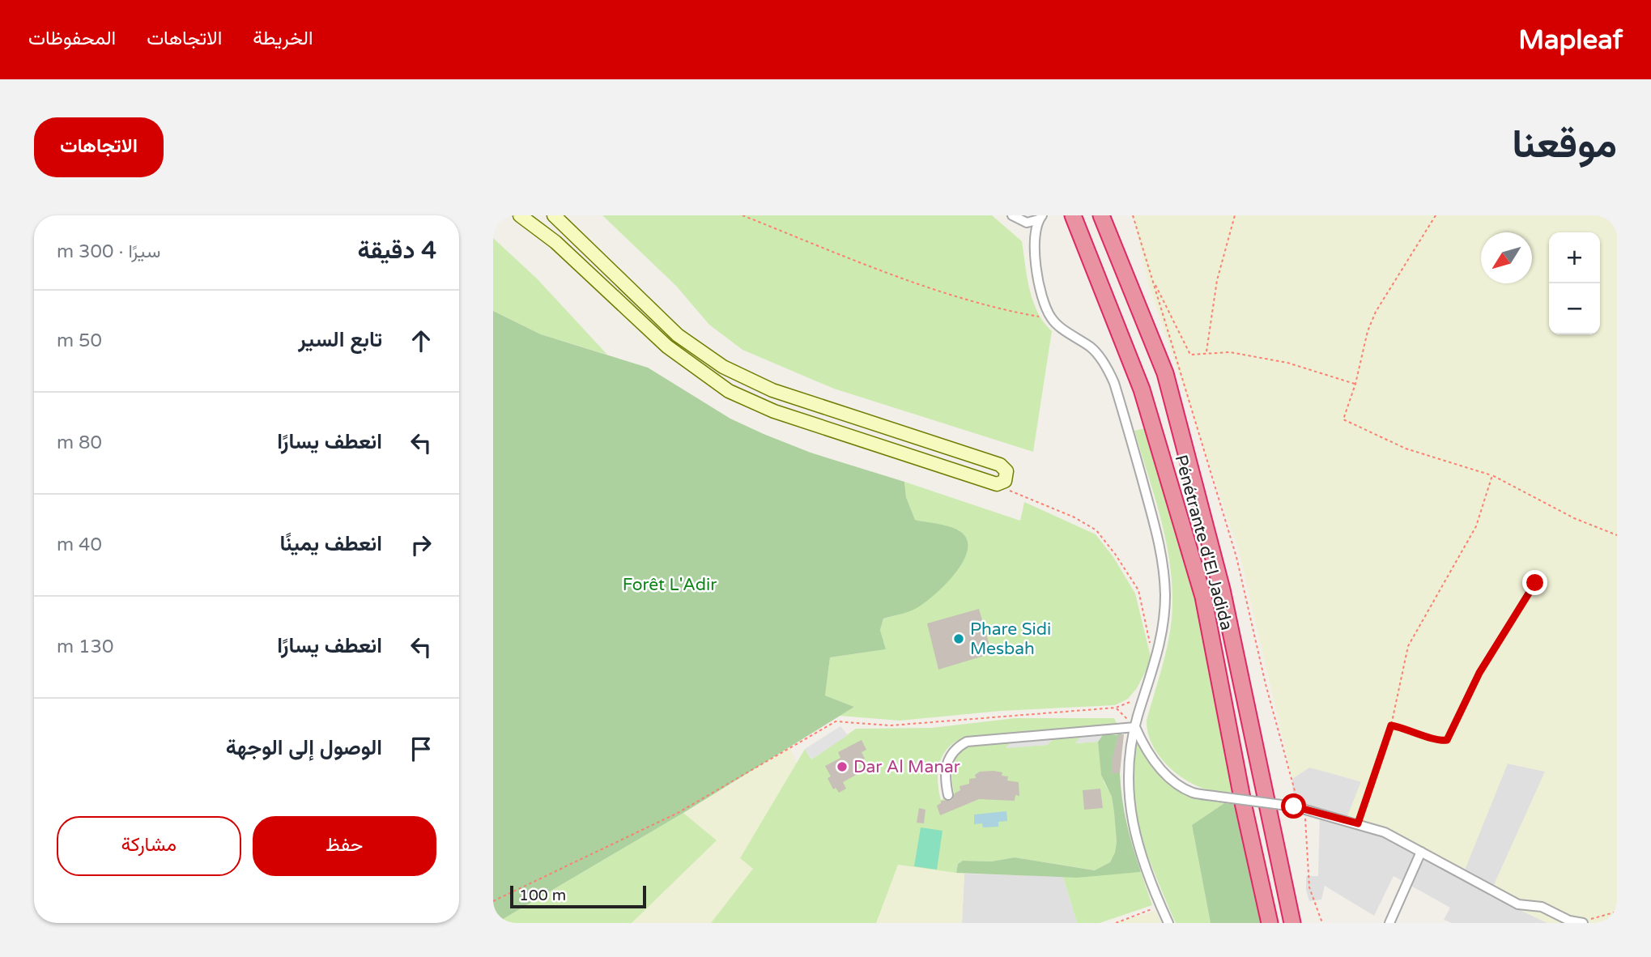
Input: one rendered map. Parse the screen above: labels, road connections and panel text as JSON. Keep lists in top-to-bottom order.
{
  "streets": {
    "highway": ["Pénétrante d'El Jadida"]
  },
  "parks": ["Forêt L'Adir"],
  "places": ["Phare Sidi Mesbah", "Dar Al Manar"],
  "scale_bar": "100 m",
  "north": "bottom left",
  "page": {
    "header": "Mapleaf",
    "nav": ["الخريطة", "الاتجاهات", "المحفوظات"],
    "title": "موقعنا",
    "buttons": [
      "الاتجاهات",
      ["حفظ", "مشاركة"]
    ],
    "heading": ["4 دقيقة", "سيرًا · 300 m"],
    "map_buttons": ["+", "−"],
    "list": [
      ["تابع السير", "50 m"],
      ["انعطف يسارًا", "80 m"],
      ["انعطف يمينًا", "40 m"],
      ["انعطف يسارًا", "130 m"],
      "الوصول إلى الوجهة"
    ],
    "scale": "100 m"
  }
}
